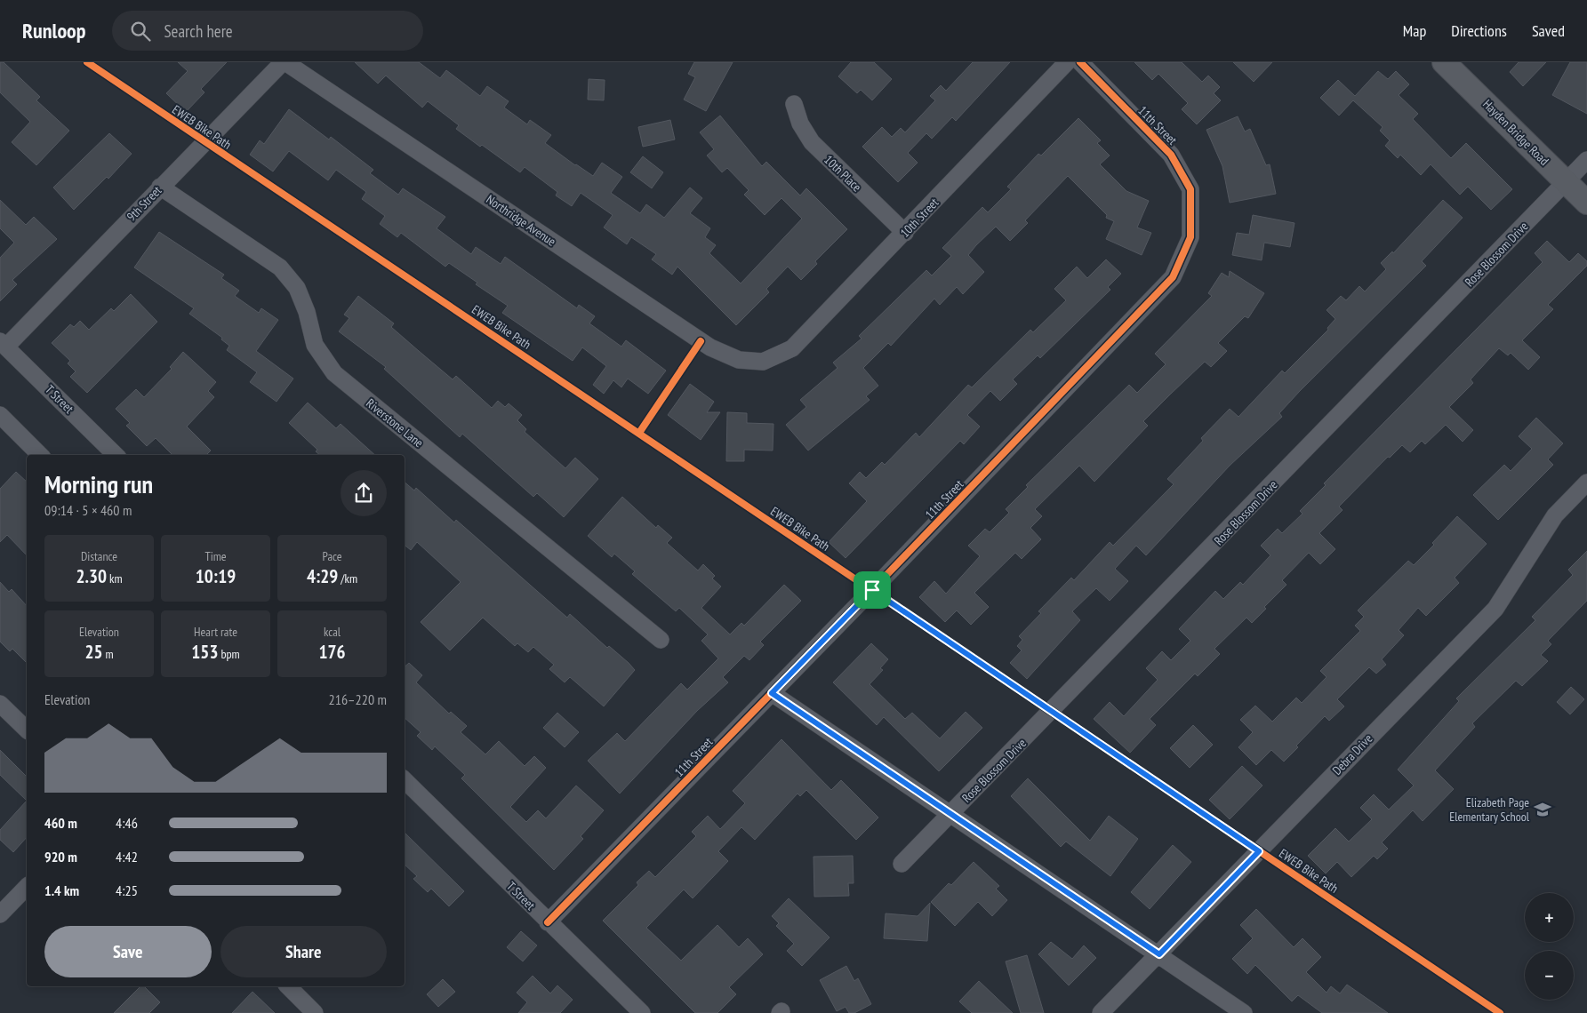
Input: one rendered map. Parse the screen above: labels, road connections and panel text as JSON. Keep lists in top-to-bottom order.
{
  "streets": {
    "street": [
      "11th Street",
      "Hayden Bridge Road",
      "10th Place",
      "9th Street",
      "10th Street",
      "Northridge Avenue",
      "Rose Blossom Drive",
      "T Street",
      "Riverstone Lane",
      "Debra Drive"
    ],
    "cycle path": ["EWEB Bike Path"]
  },
  "crossings": [
    ["11th Street", "T Street"],
    ["Hayden Bridge Road", "Rose Blossom Drive"],
    ["10th Place", "10th Street"],
    ["9th Street", "Northridge Avenue"],
    ["9th Street", "T Street"],
    ["9th Street", "Riverstone Lane"],
    ["10th Street", "Northridge Avenue"]
  ],
  "places": {
    "school or university": ["Elizabeth Page Elementary School"]
  },
  "page": {
    "header": "Runloop",
    "search": "Search here",
    "nav": ["Map", "Directions", "Saved"],
    "heading": ["Morning run", "09:14 · 5 × 460 m"],
    "stats": [
      ["Distance", "2.30 km"],
      ["Time", "10:19"],
      ["Pace", "4:29 /km"],
      ["Elevation", "25 m"],
      ["Heart rate", "153 bpm"],
      ["kcal", "176"]
    ],
    "chart": ["Elevation", "216–220 m"],
    "list": [
      {
        "name": "460 m",
        "note": "4:46"
      },
      {
        "name": "920 m",
        "note": "4:42"
      },
      {
        "name": "1.4 km",
        "note": "4:25"
      }
    ],
    "map_buttons": ["+", "−"],
    "buttons": ["Save", "Share"]
  }
}
